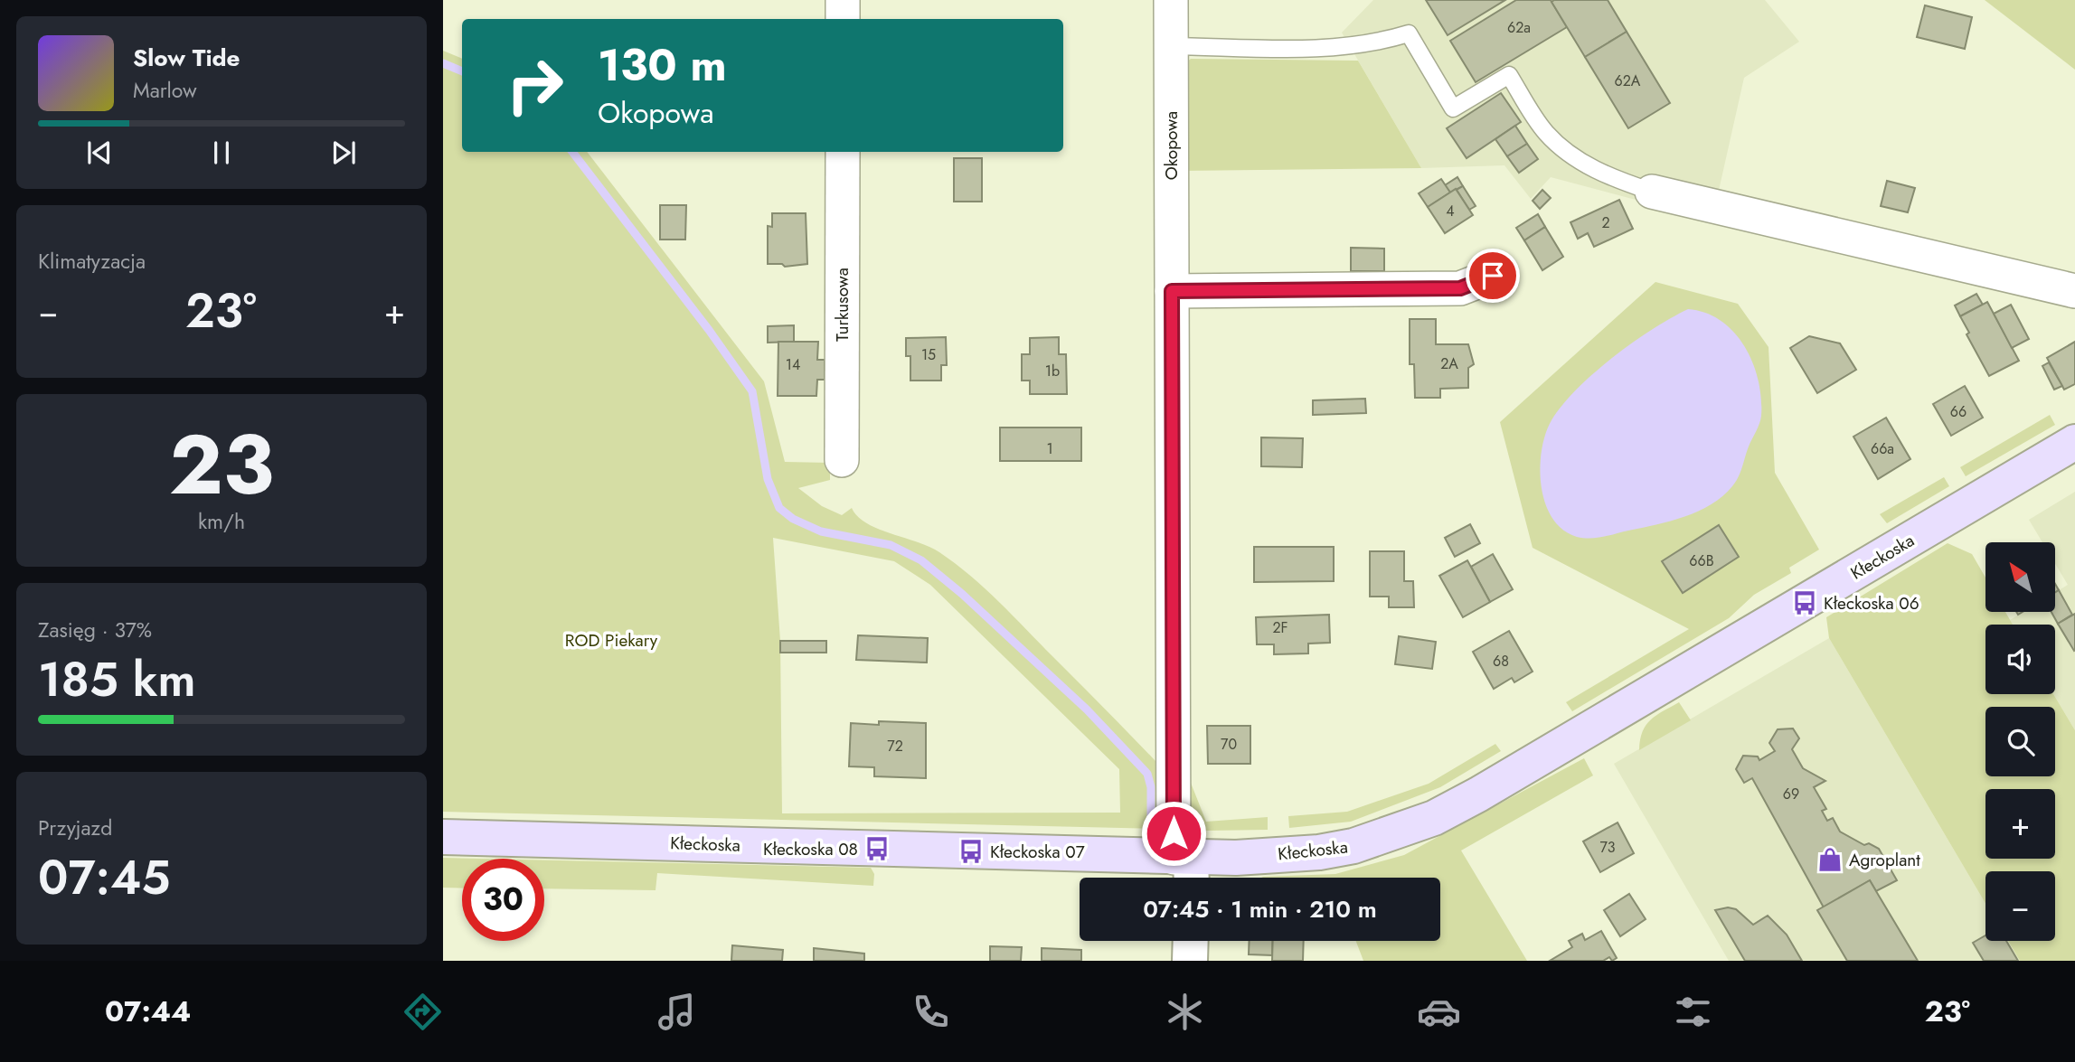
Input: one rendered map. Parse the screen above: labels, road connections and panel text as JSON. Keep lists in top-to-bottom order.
{
  "streets": {
    "main road": ["Kłeckoska"],
    "street": ["Okopowa", "Turkusowa"]
  },
  "crossings": [
    ["Okopowa", "Kłeckoska"]
  ],
  "parks": ["ROD Piekary"],
  "places": {
    "bus stop": ["Kłeckoska 06", "Kłeckoska 08", "Kłeckoska 07"],
    "shop": ["Agroplant"]
  },
  "house_numbers": [
    "62a",
    "62A",
    "4",
    "2",
    "15",
    "2A",
    "14",
    "1b",
    "66",
    "1",
    "66a",
    "66B",
    "2F",
    "68",
    "70",
    "72",
    "69",
    "73"
  ],
  "north": "top left",
  "page": {
    "turn": ["130 m", "Okopowa"],
    "song": ["Slow Tide", "Marlow"],
    "tile": [
      "Klimatyzacja",
      ["23", "km/h"],
      ["Zasięg · 37%", "185 km"],
      ["Przyjazd", "07:45"]
    ],
    "heat": ["−", "23°", "+"],
    "map_buttons": ["+", "−"],
    "limit": "30",
    "trip": "07:45 · 1 min · 210 m",
    "tabs": ["07:44", "23°"]
  }
}
